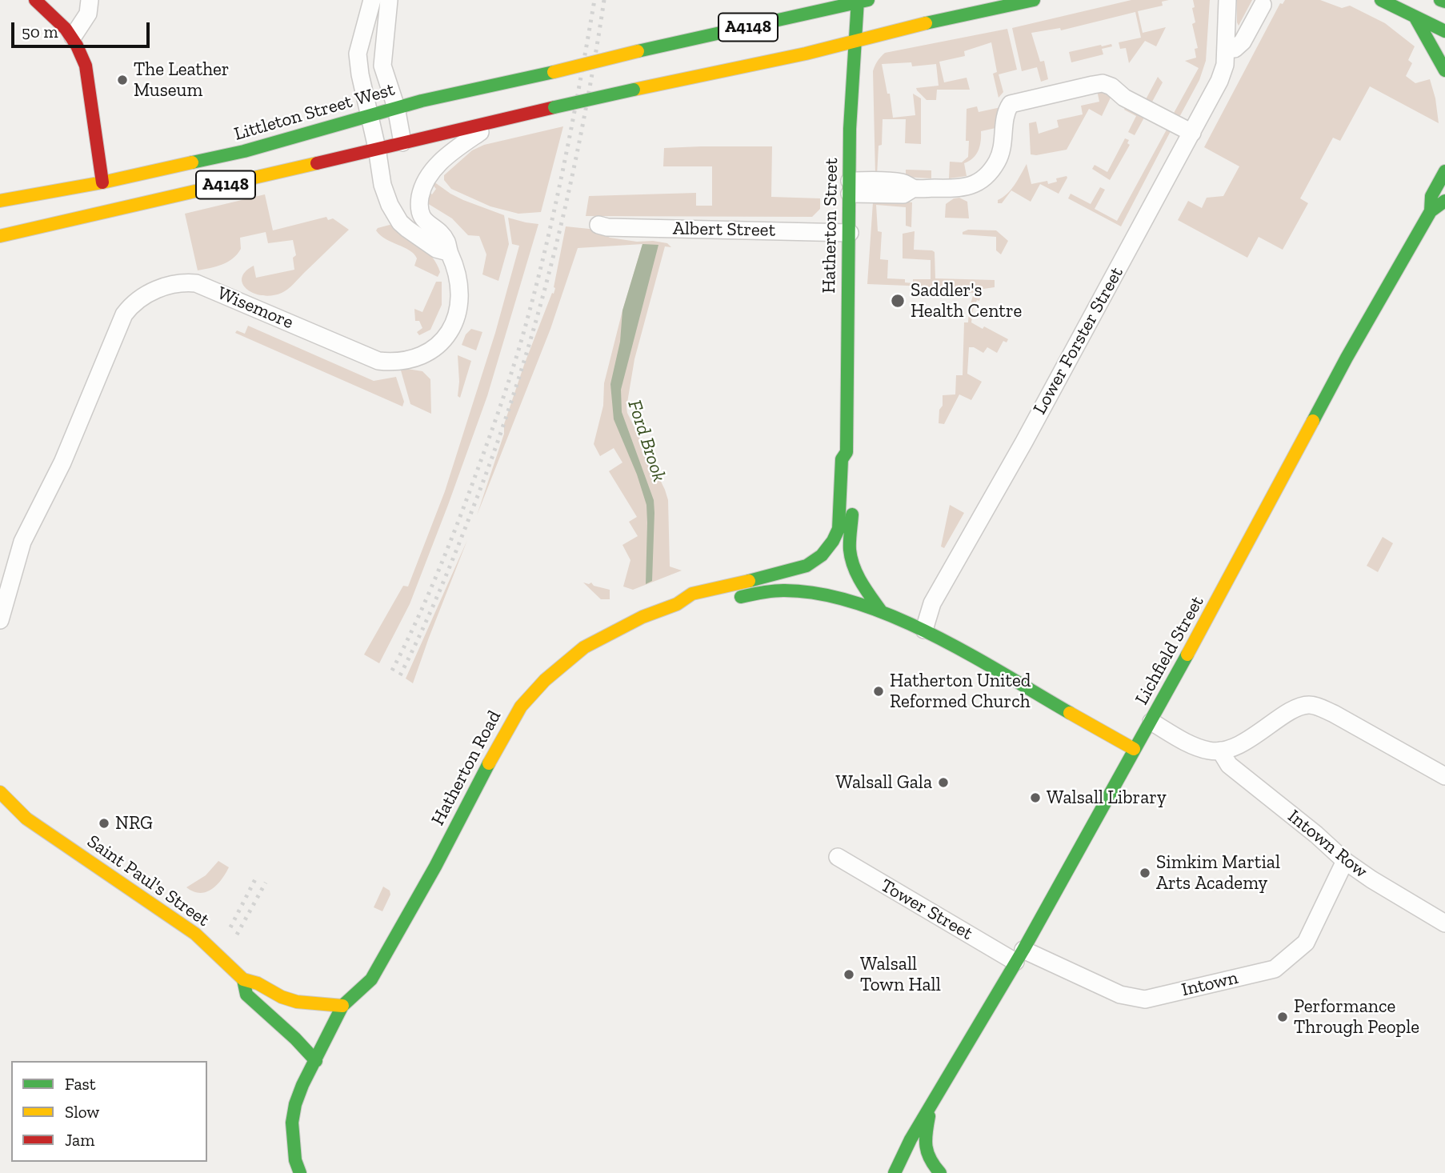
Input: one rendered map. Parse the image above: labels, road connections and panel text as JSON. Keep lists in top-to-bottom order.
{
  "streets": {
    "main road": [
      "A4148",
      "Littleton Street West",
      "Hatherton Street",
      "Lichfield Street",
      "Hatherton Road",
      "Saint Paul's Street"
    ],
    "street": [
      "Albert Street",
      "Wisemore",
      "Lower Forster Street",
      "Intown Row",
      "Tower Street",
      "Intown"
    ]
  },
  "crossings": [
    ["A4148", "Hatherton Street"],
    ["A4148", "Wisemore"],
    ["Littleton Street West", "Hatherton Street"],
    ["Hatherton Street", "Albert Street"],
    ["Hatherton Street", "Hatherton Road"],
    ["Lower Forster Street", "Hatherton Road"],
    ["Lichfield Street", "Hatherton Road"],
    ["Lichfield Street", "Tower Street"],
    ["Lichfield Street", "Intown"],
    ["Hatherton Road", "Saint Paul's Street"],
    ["Intown Row", "Intown"],
    ["Tower Street", "Intown"]
  ],
  "water": ["Ford Brook"],
  "places": [
    "The Leather Museum",
    "Saddler's Health Centre",
    "Hatherton United Reformed Church",
    "Walsall Gala",
    "Walsall Library",
    "NRG",
    "Simkim Martial Arts Academy",
    "Walsall Town Hall",
    "Performance Through People"
  ],
  "legend": ["Fast", "Slow", "Jam"],
  "scale_bar": "50 m"
}
